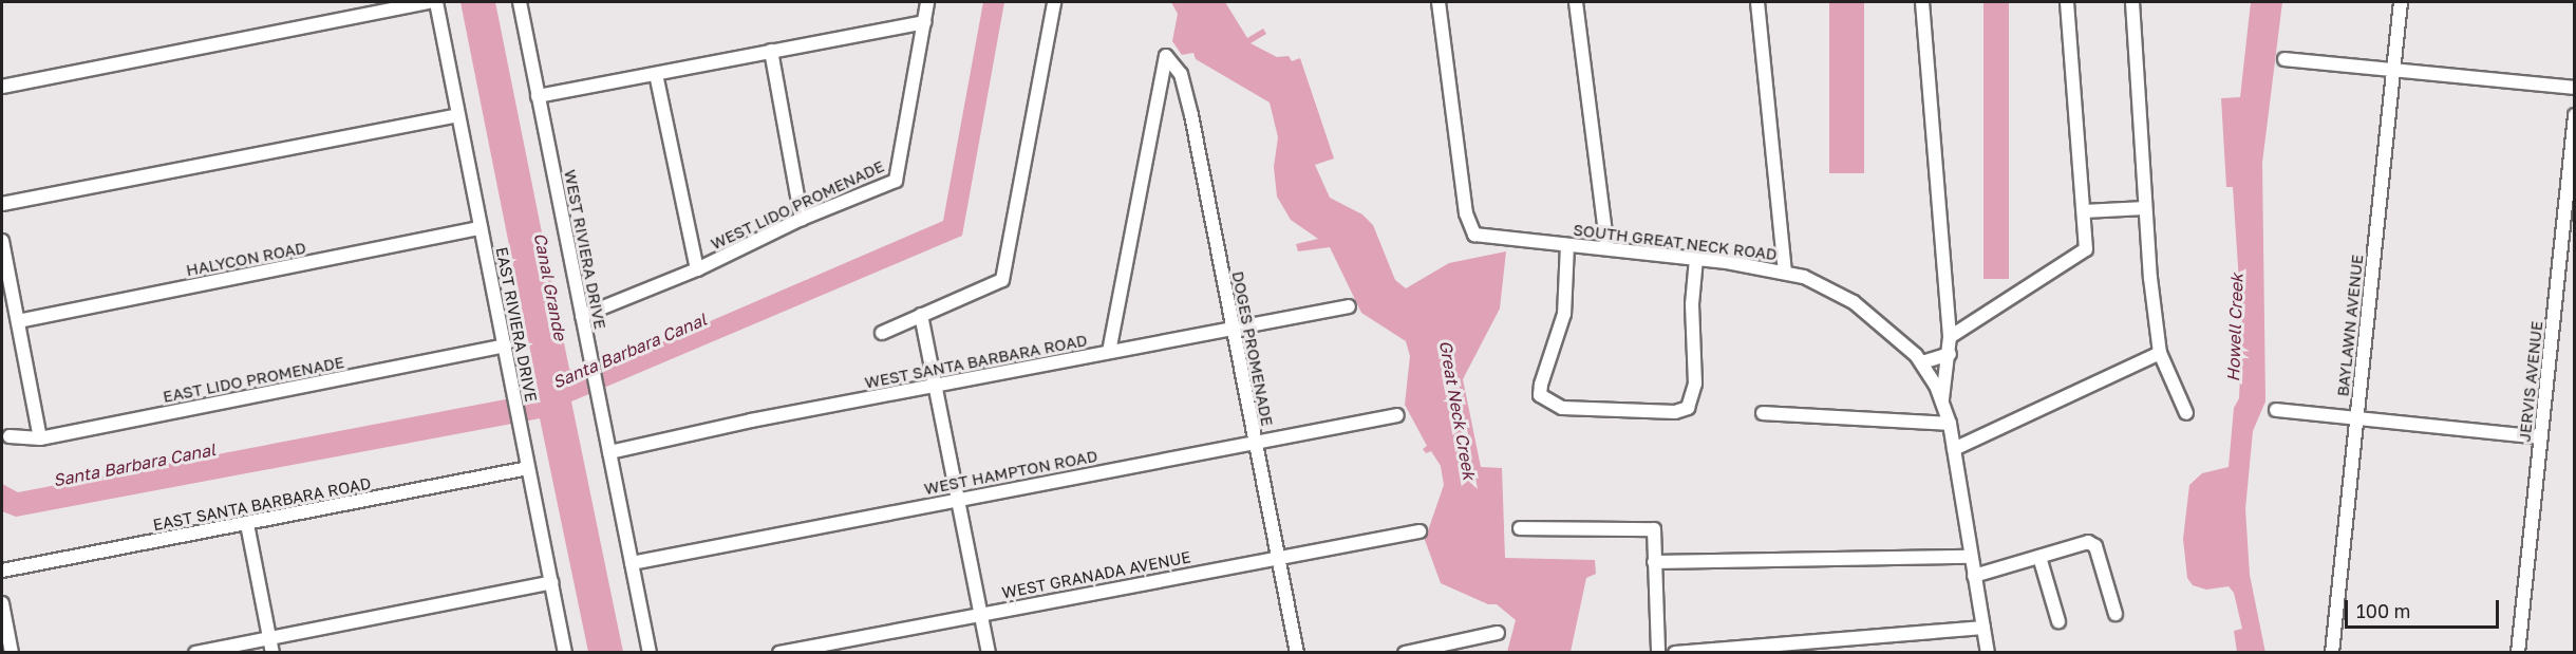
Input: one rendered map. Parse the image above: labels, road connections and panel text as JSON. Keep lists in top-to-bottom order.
{
  "streets": {
    "street": [
      "WEST LIDO PROMENADE",
      "SOUTH GREAT NECK ROAD",
      "WEST RIVIERA DRIVE",
      "HALYCON ROAD",
      "EAST RIVIERA DRIVE",
      "BAYLAWN AVENUE",
      "DOGES PROMENADE",
      "WEST SANTA BARBARA ROAD",
      "EAST LIDO PROMENADE",
      "JERVIS AVENUE",
      "WEST HAMPTON ROAD",
      "EAST SANTA BARBARA ROAD",
      "WEST GRANADA AVENUE"
    ]
  },
  "crossings": [
    ["WEST LIDO PROMENADE", "WEST RIVIERA DRIVE"],
    ["WEST RIVIERA DRIVE", "WEST SANTA BARBARA ROAD"],
    ["WEST RIVIERA DRIVE", "WEST HAMPTON ROAD"],
    ["HALYCON ROAD", "EAST RIVIERA DRIVE"],
    ["EAST RIVIERA DRIVE", "EAST LIDO PROMENADE"],
    ["EAST RIVIERA DRIVE", "EAST SANTA BARBARA ROAD"],
    ["DOGES PROMENADE", "WEST SANTA BARBARA ROAD"],
    ["DOGES PROMENADE", "WEST HAMPTON ROAD"],
    ["DOGES PROMENADE", "WEST GRANADA AVENUE"]
  ],
  "water": [
    "Canal Grande",
    "Howell Creek",
    "Santa Barbara Canal",
    "Great Neck Creek"
  ],
  "scale_bar": "100 m"
}
